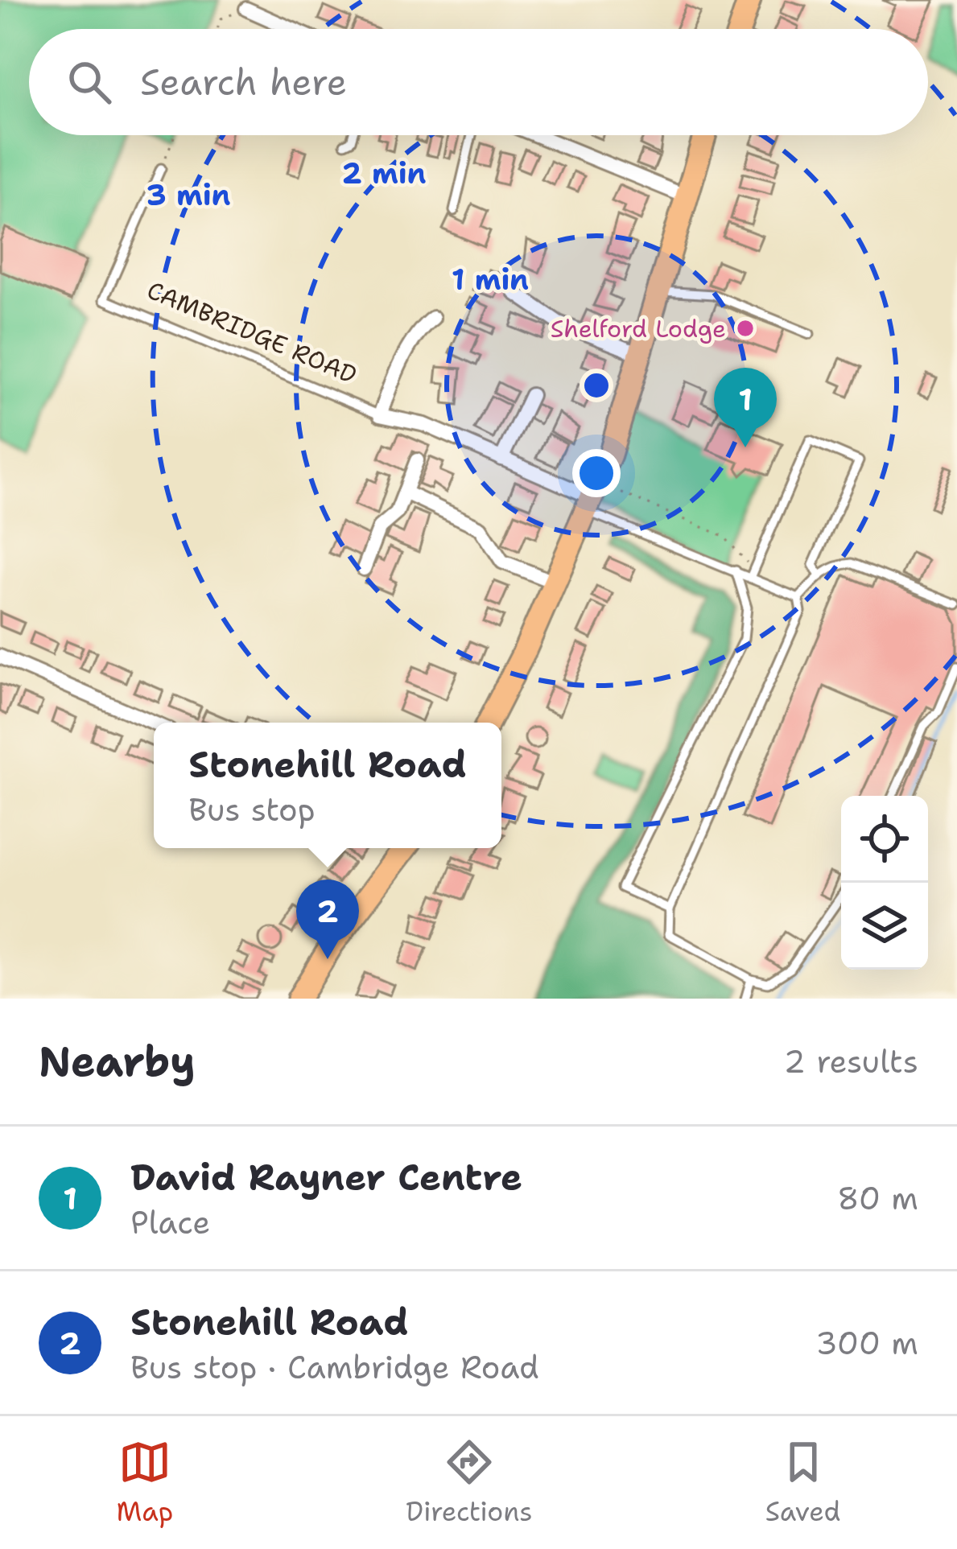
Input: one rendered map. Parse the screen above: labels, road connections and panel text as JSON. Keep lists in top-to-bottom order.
{
  "streets": {
    "street": ["CAMBRIDGE ROAD"]
  },
  "places": ["Shelford Lodge"],
  "page": {
    "search": "Search here",
    "pins": ["1", "2"],
    "popup": ["Stonehill Road", "Bus stop"],
    "heading": ["Nearby", "2 results"],
    "list": [
      {
        "mark": "1",
        "name": "David Rayner Centre",
        "note": "Place",
        "value": "80 m"
      },
      {
        "mark": "2",
        "name": "Stonehill Road",
        "note": "Bus stop · Cambridge Road",
        "value": "300 m"
      }
    ],
    "nav": ["Map", "Directions", "Saved"]
  },
  "rings": ["2 min", "3 min", "1 min"]
}
